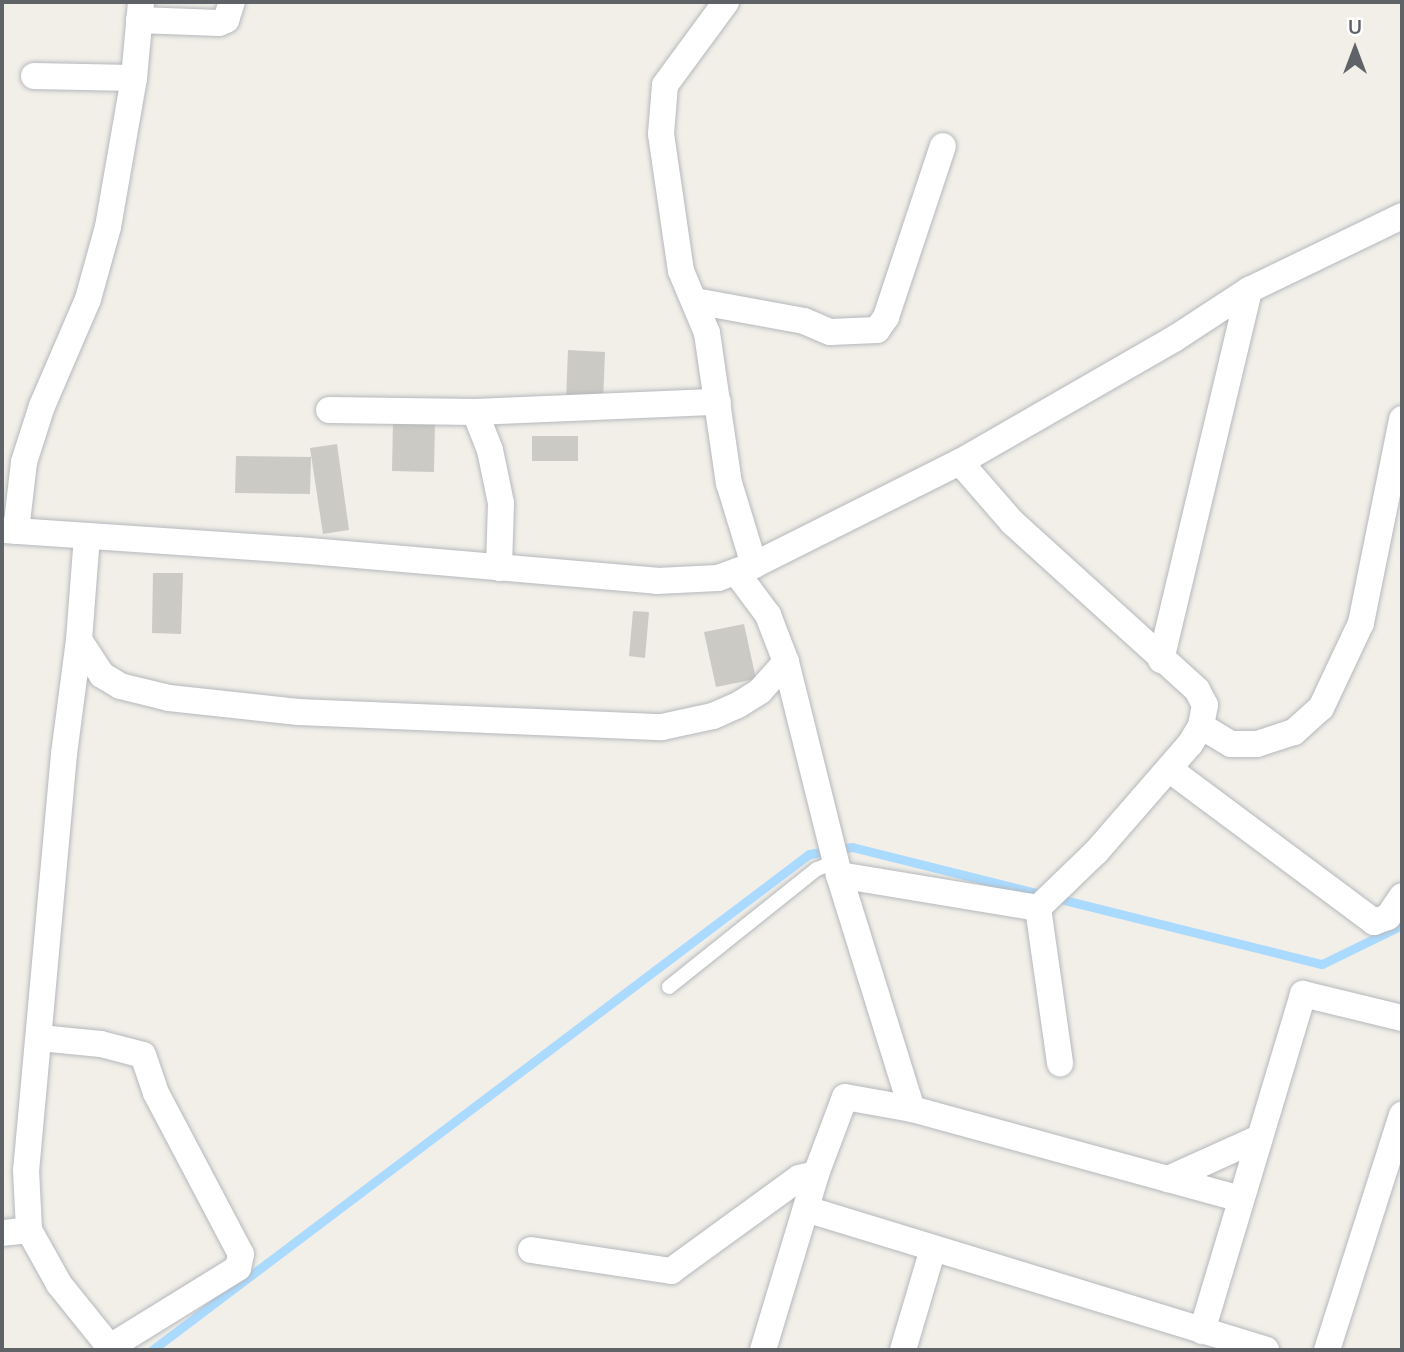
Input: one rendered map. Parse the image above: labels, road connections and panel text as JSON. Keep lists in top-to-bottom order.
{
  "north": "top"
}
